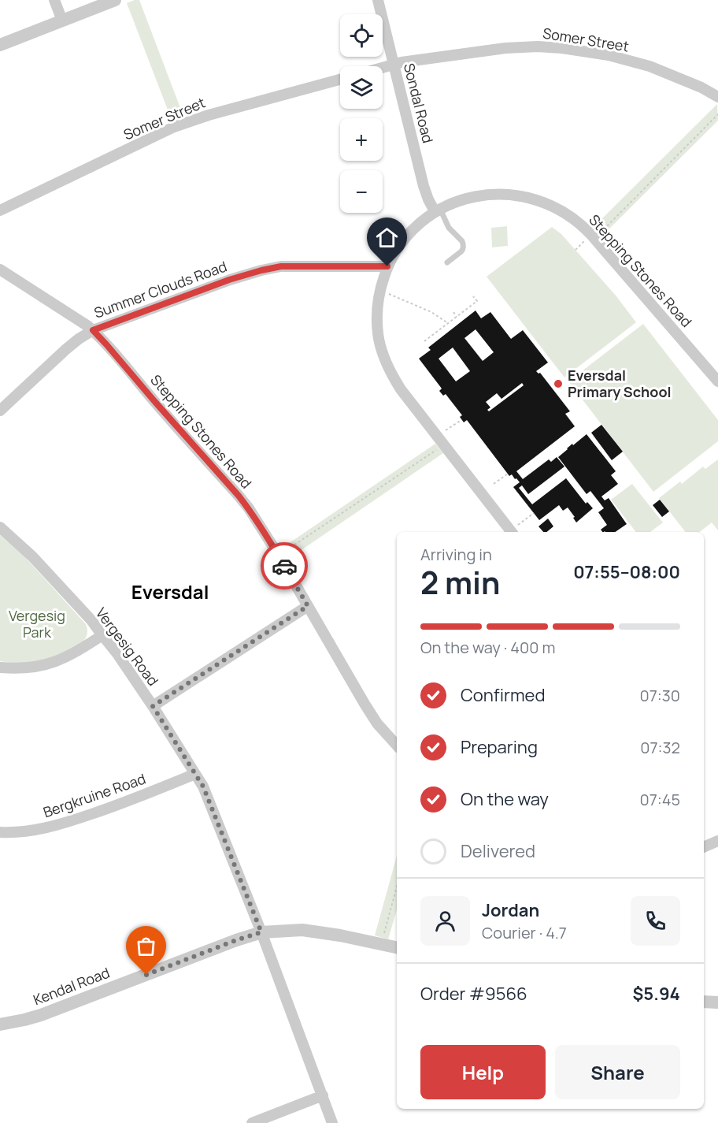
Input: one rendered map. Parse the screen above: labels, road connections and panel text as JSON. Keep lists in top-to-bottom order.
{
  "streets": {
    "street": [
      "Somer Street",
      "Sondal Road",
      "Stepping Stones Road",
      "Summer Clouds Road",
      "Vergesig Road",
      "Bergkruine Road",
      "Kendal Road"
    ]
  },
  "crossings": [
    ["Somer Street", "Sondal Road"],
    ["Sondal Road", "Stepping Stones Road"],
    ["Stepping Stones Road", "Summer Clouds Road"],
    ["Vergesig Road", "Bergkruine Road"],
    ["Vergesig Road", "Kendal Road"]
  ],
  "districts": ["Eversdal"],
  "parks": ["Vergesig Park"],
  "places": ["Eversdal Primary School"],
  "page": {
    "map_buttons": ["+", "−"],
    "heading": ["2 min", "Arriving in", "07:55–08:00"],
    "panel": [
      "Jordan",
      "Courier · 4.7",
      "Order #9566",
      "$5.94"
    ],
    "bar": "On the way · 400 m",
    "list": [
      ["Confirmed", "07:30"],
      ["Preparing", "07:32"],
      ["On the way", "07:45"],
      "Delivered"
    ],
    "buttons": ["Help", "Share"]
  }
}
